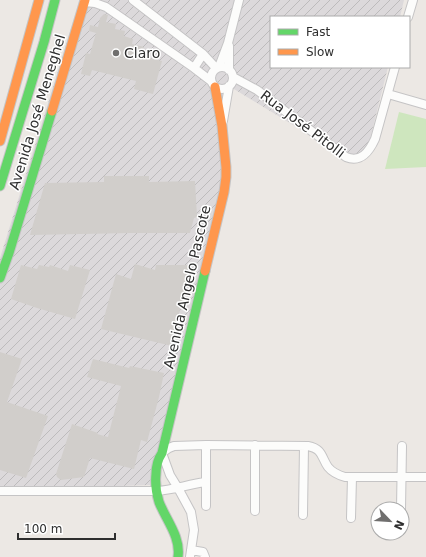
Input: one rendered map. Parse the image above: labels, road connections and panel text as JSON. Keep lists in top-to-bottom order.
{
  "streets": {
    "main road": ["Avenida José Meneghel", "Avenida Angelo Pascote"],
    "street": ["Rua José Pitolli"]
  },
  "crossings": [
    ["Rua José Pitolli", "Avenida Angelo Pascote"]
  ],
  "places": ["Claro"],
  "legend": ["Fast", "Slow"],
  "scale_bar": "100 m",
  "north": "bottom right"
}
